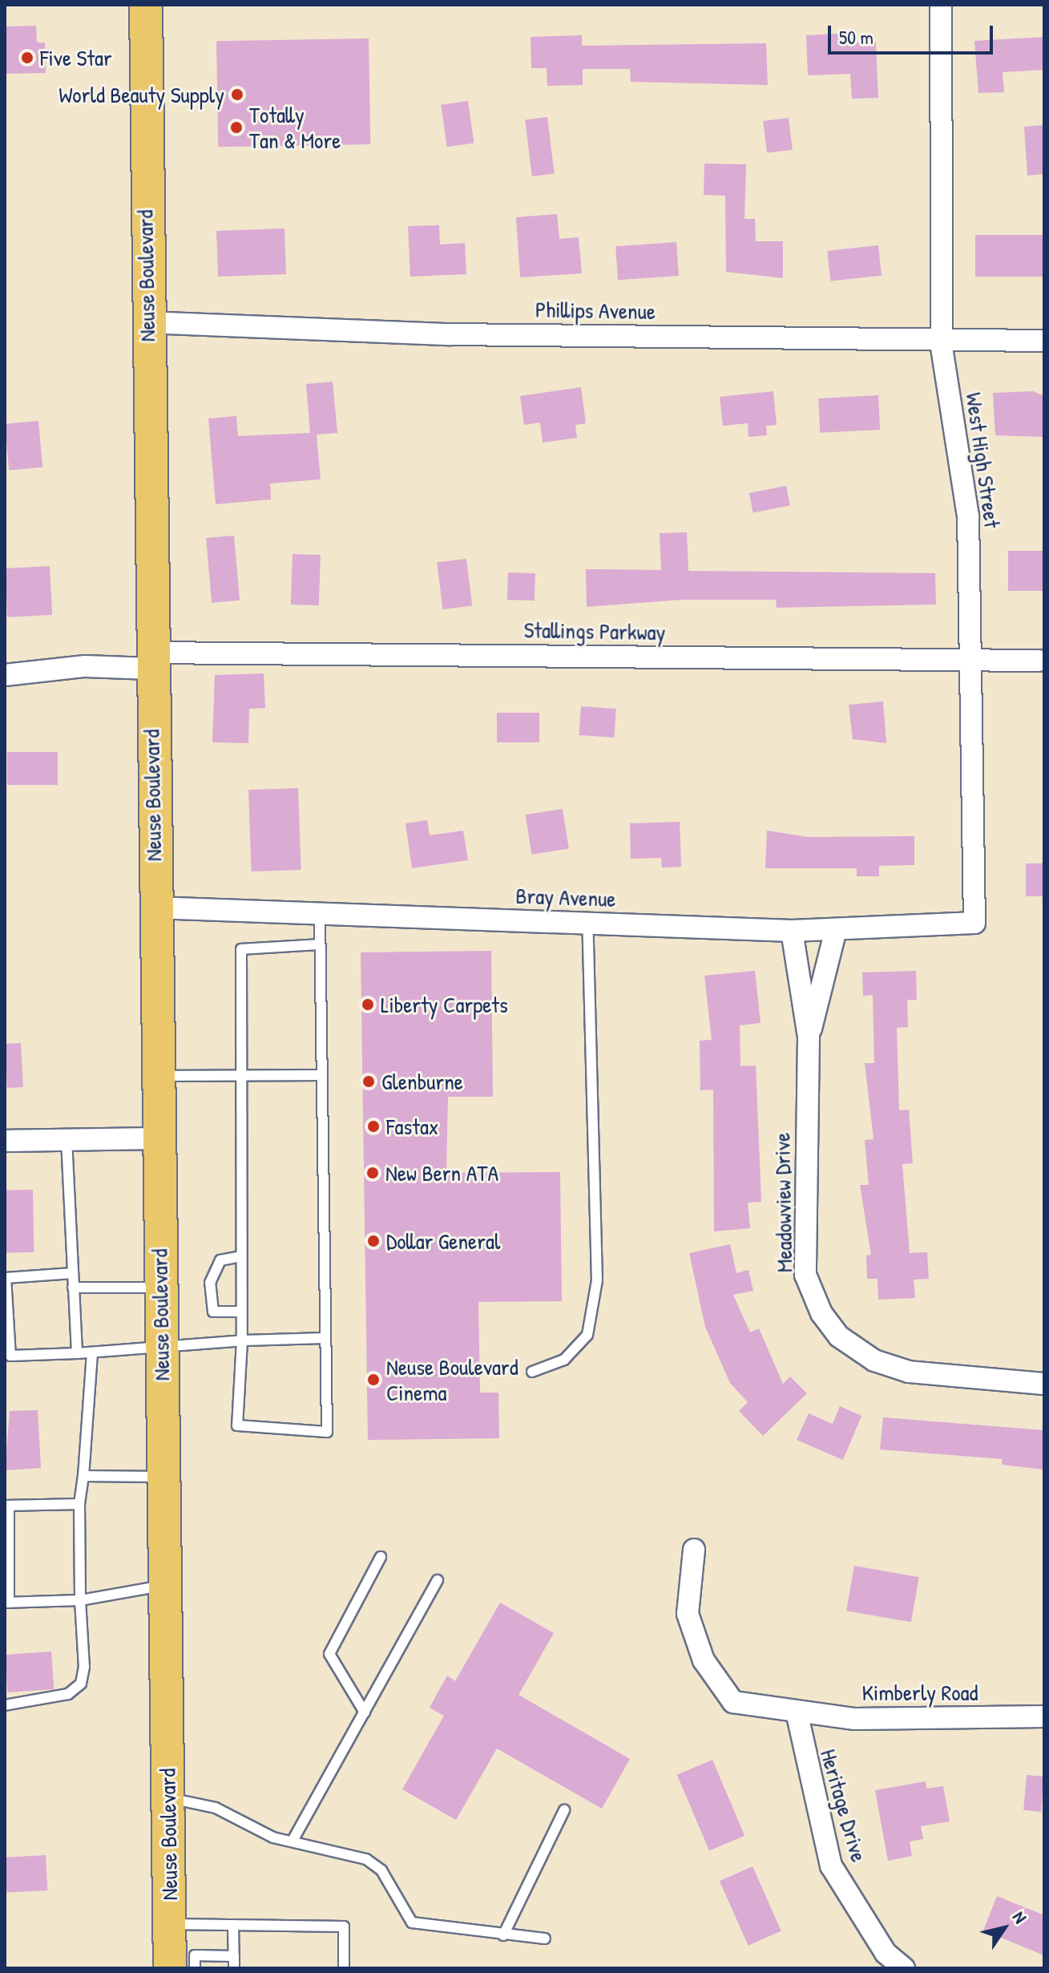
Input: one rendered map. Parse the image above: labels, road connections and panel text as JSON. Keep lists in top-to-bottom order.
{
  "streets": {
    "main road": ["Neuse Boulevard"],
    "street": [
      "Phillips Avenue",
      "West High Street",
      "Stallings Parkway",
      "Bray Avenue",
      "Meadowview Drive",
      "Kimberly Road",
      "Heritage Drive"
    ]
  },
  "crossings": [
    ["Neuse Boulevard", "Phillips Avenue"],
    ["Neuse Boulevard", "Stallings Parkway"],
    ["Neuse Boulevard", "Bray Avenue"],
    ["Phillips Avenue", "West High Street"],
    ["West High Street", "Stallings Parkway"],
    ["West High Street", "Bray Avenue"],
    ["Bray Avenue", "Meadowview Drive"],
    ["Kimberly Road", "Heritage Drive"]
  ],
  "places": [
    "Five Star",
    "World Beauty Supply",
    "Totally Tan & More",
    "Liberty Carpets",
    "Glenburne",
    "Fastax",
    "New Bern ATA",
    "Dollar General",
    "Neuse Boulevard Cinema"
  ],
  "scale_bar": "50 m",
  "north": "top right"
}
